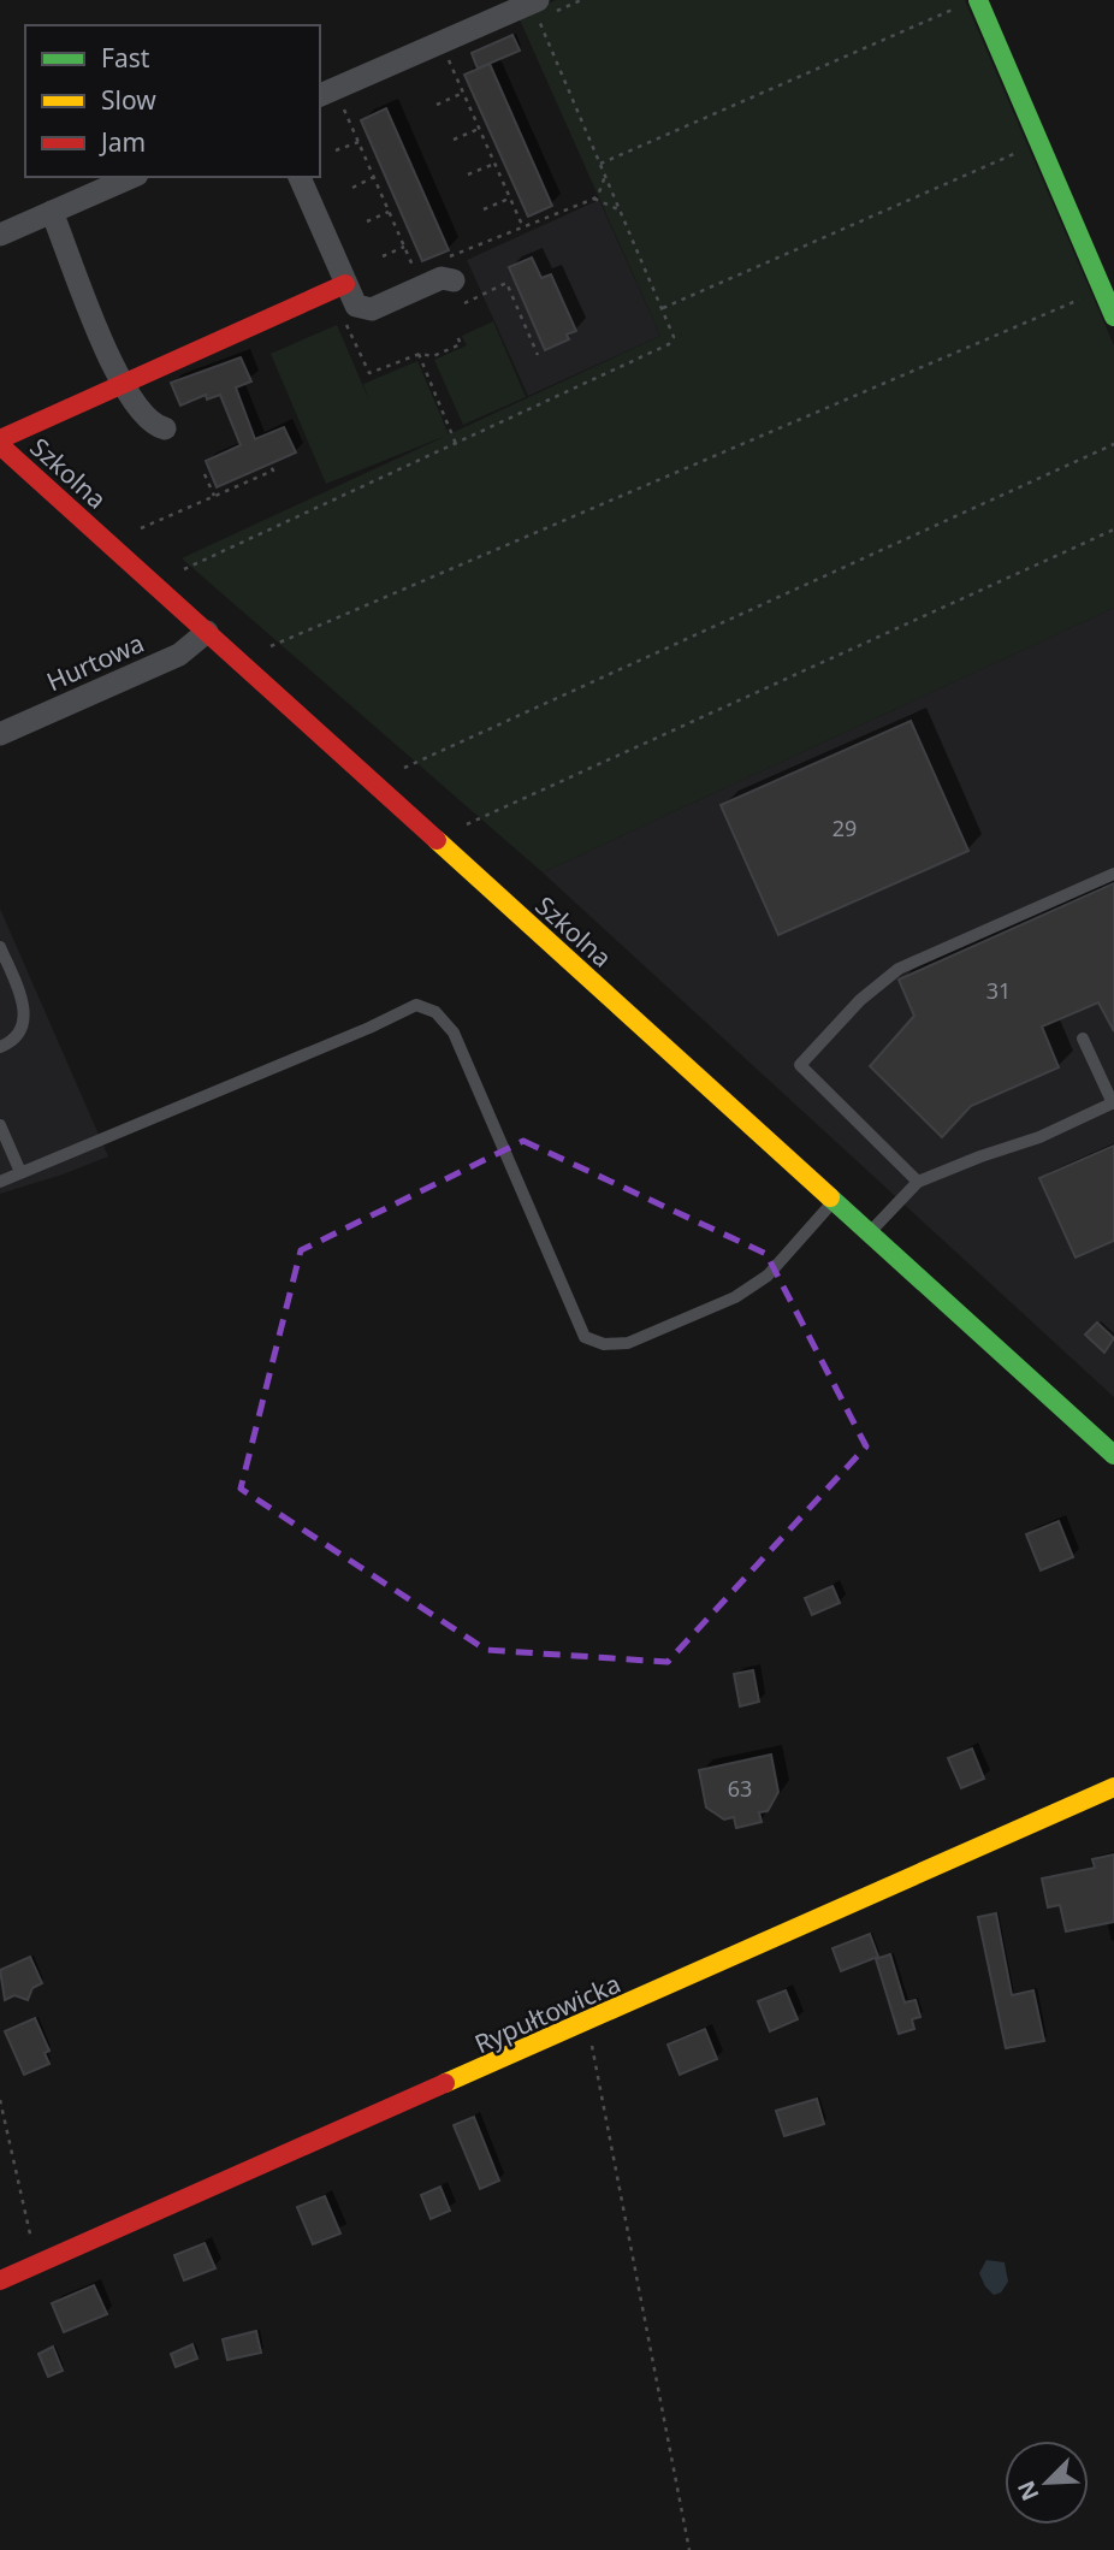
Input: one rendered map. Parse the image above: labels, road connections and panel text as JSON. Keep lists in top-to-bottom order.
{
  "streets": {
    "street": ["Szkolna", "Hurtowa", "Rypułtowicka"]
  },
  "crossings": [
    ["Szkolna", "Hurtowa"]
  ],
  "house_numbers": ["29", "31", "63"],
  "legend": ["Fast", "Slow", "Jam"],
  "north": "bottom left"
}
